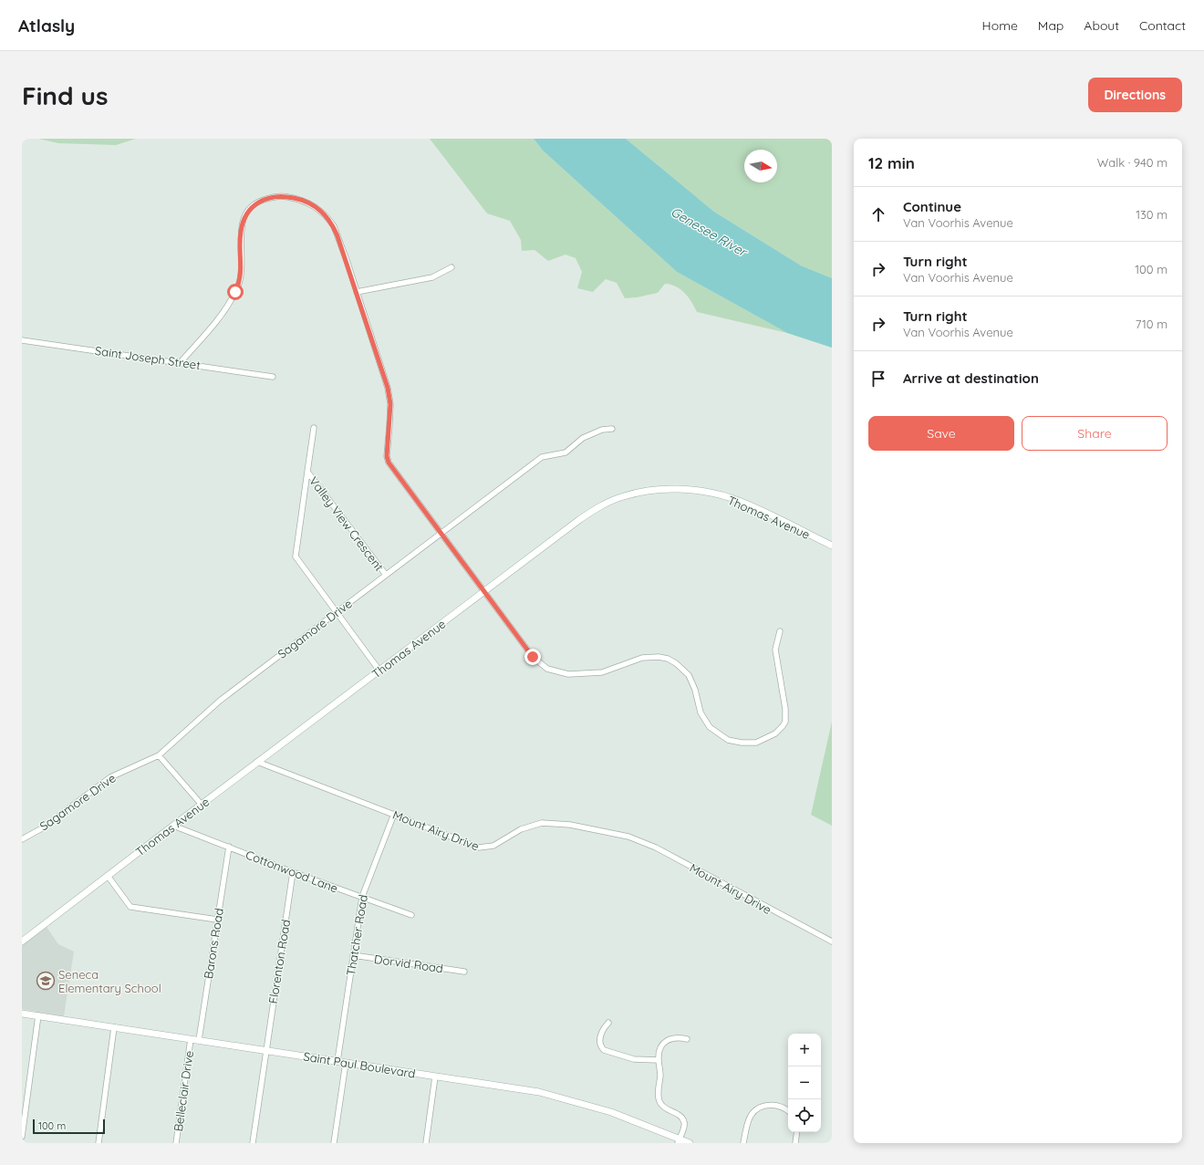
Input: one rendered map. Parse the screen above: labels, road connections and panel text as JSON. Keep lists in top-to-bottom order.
{
  "streets": {
    "main road": ["Thomas Avenue", "Saint Paul Boulevard"],
    "street": [
      "Saint Joseph Street",
      "Valley View Crescent",
      "Sagamore Drive",
      "Mount Airy Drive",
      "Cottonwood Lane",
      "Thatcher Road",
      "Barons Road",
      "Florenton Road",
      "Dorvid Road",
      "Belleclair Drive"
    ]
  },
  "crossings": [
    ["Thomas Avenue", "Valley View Crescent"],
    ["Thomas Avenue", "Mount Airy Drive"],
    ["Thomas Avenue", "Cottonwood Lane"],
    ["Valley View Crescent", "Sagamore Drive"],
    ["Mount Airy Drive", "Thatcher Road"],
    ["Cottonwood Lane", "Thatcher Road"],
    ["Cottonwood Lane", "Barons Road"],
    ["Cottonwood Lane", "Florenton Road"],
    ["Thatcher Road", "Dorvid Road"],
    ["Thatcher Road", "Saint Paul Boulevard"],
    ["Barons Road", "Saint Paul Boulevard"],
    ["Florenton Road", "Saint Paul Boulevard"],
    ["Saint Paul Boulevard", "Belleclair Drive"]
  ],
  "water": ["Genesee River"],
  "places": {
    "school or university": ["Seneca Elementary School"]
  },
  "scale_bar": "100 m",
  "north": "right",
  "page": {
    "header": "Atlasly",
    "nav": [
      "Home",
      "Map",
      "About",
      "Contact"
    ],
    "buttons": [
      "Directions",
      ["Save", "Share"]
    ],
    "title": "Find us",
    "heading": ["12 min", "Walk · 940 m"],
    "list": [
      ["Continue", "Van Voorhis Avenue", "130 m"],
      ["Turn right", "Van Voorhis Avenue", "100 m"],
      ["Turn right", "Van Voorhis Avenue", "710 m"],
      "Arrive at destination"
    ],
    "map_buttons": ["+", "−"],
    "scale": "100 m"
  }
}
